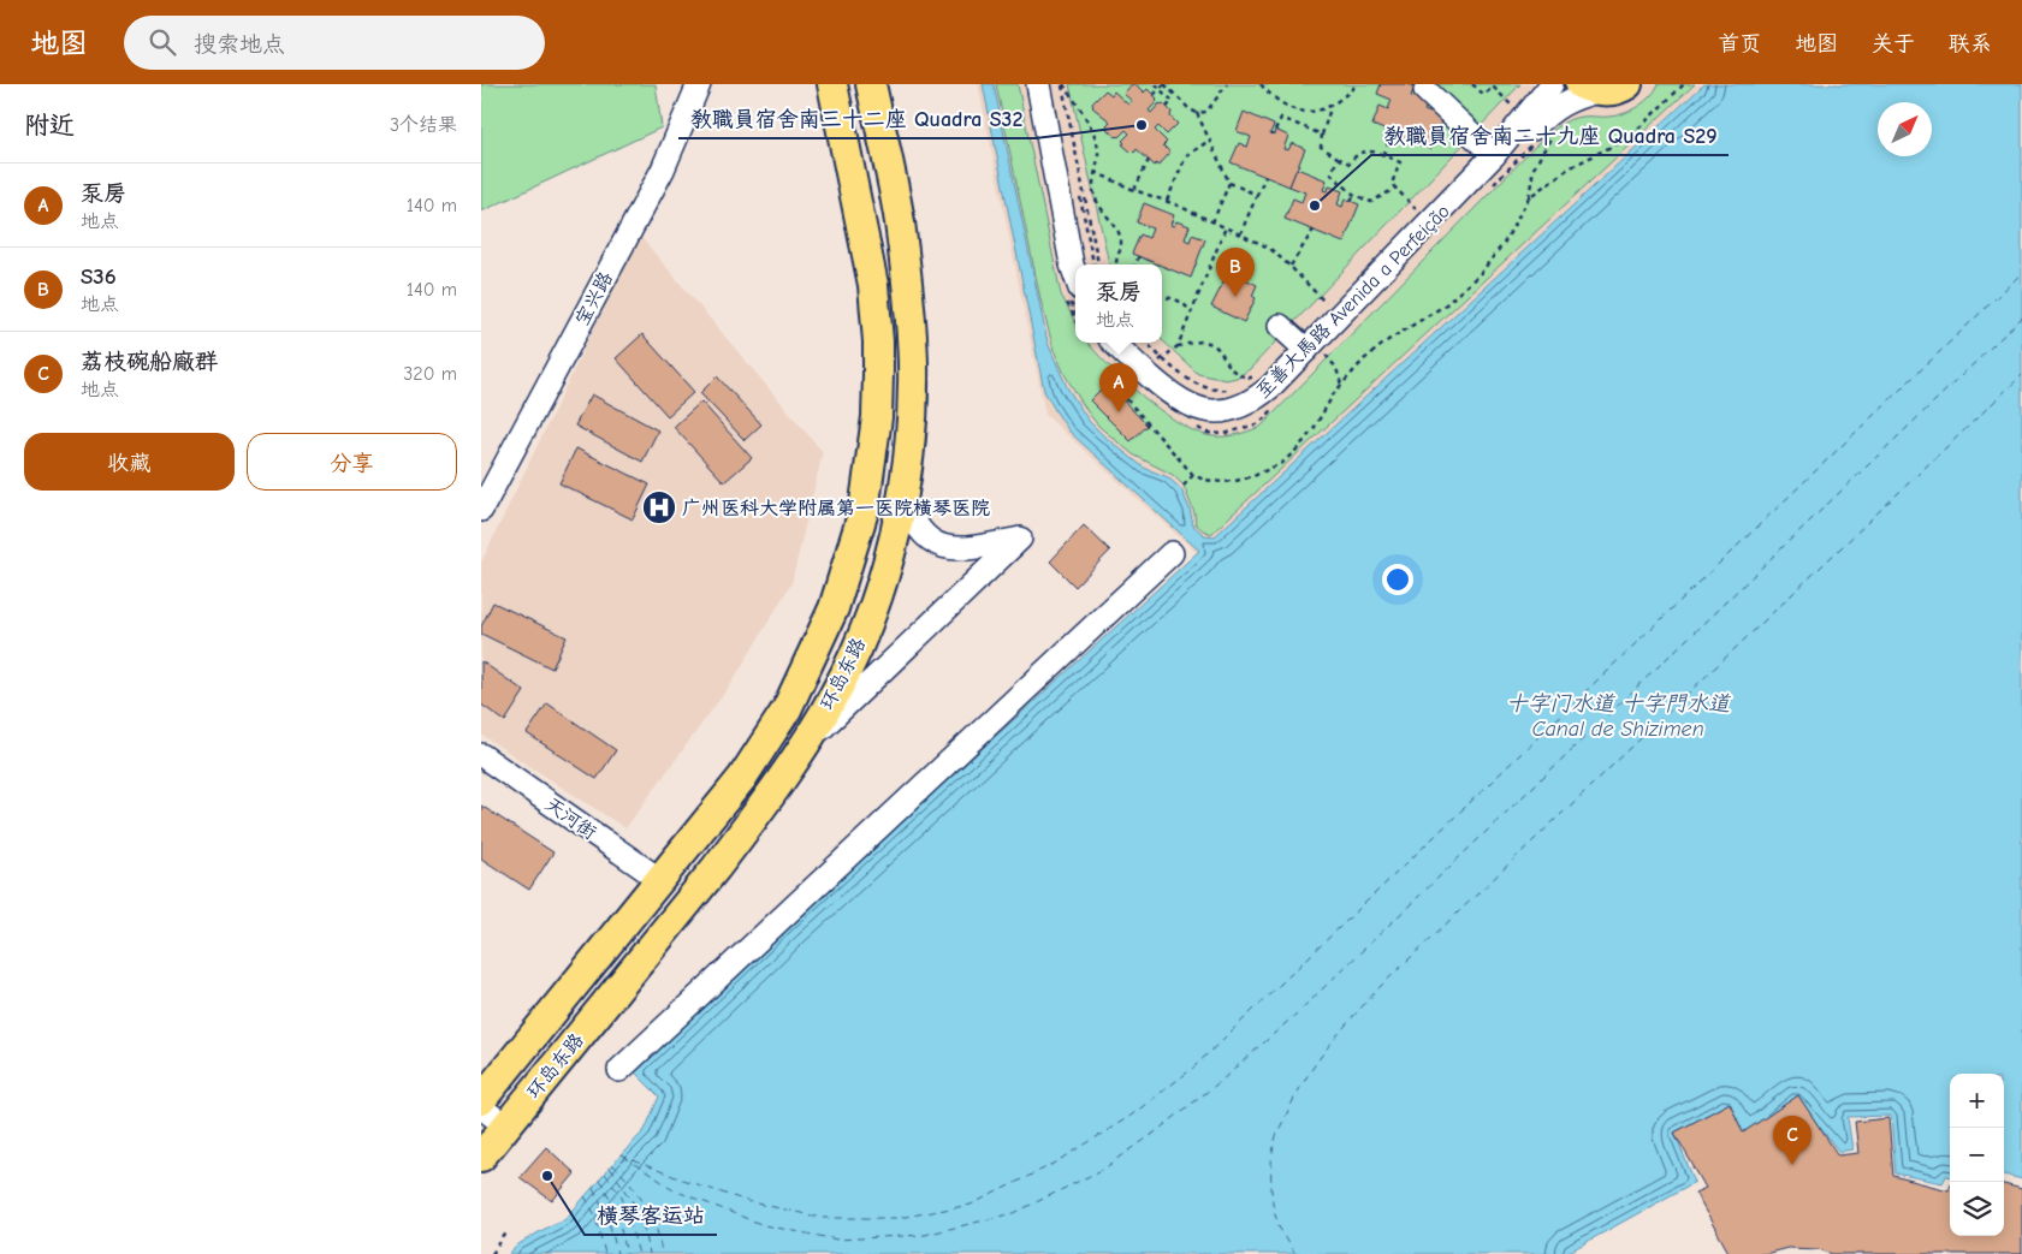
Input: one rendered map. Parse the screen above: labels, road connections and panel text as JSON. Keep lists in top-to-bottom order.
{
  "streets": {
    "main road": ["环岛东路"],
    "street": ["宝兴路", "至善大馬路 Avenida a Perfeição", "天河街"]
  },
  "crossings": [
    ["环岛东路", "天河街"]
  ],
  "water": ["十字门水道 十字門水道 Canal de Shizimen"],
  "places": {
    "other": ["教職員宿舍南三十二座 Quadra S32", "教職員宿舍南二十九座 Quadra S29", "横琴客运站"],
    "hospital": ["广州医科大学附属第一医院横琴医院"]
  },
  "north": "top right",
  "page": {
    "header": "地图",
    "search": "搜索地点",
    "nav": [
      "首页",
      "地图",
      "关于",
      "联系"
    ],
    "heading": ["附近", "3个结果"],
    "list": [
      {
        "mark": "A",
        "name": "泵房",
        "note": "地点",
        "value": "140 m"
      },
      {
        "mark": "B",
        "name": "S36",
        "note": "地点",
        "value": "140 m"
      },
      {
        "mark": "C",
        "name": "荔枝碗船廠群",
        "note": "地点",
        "value": "320 m"
      }
    ],
    "pins": ["B", "A", "C"],
    "popup": ["泵房", "地点"],
    "buttons": ["收藏", "分享"],
    "map_buttons": ["+", "−"]
  }
}
